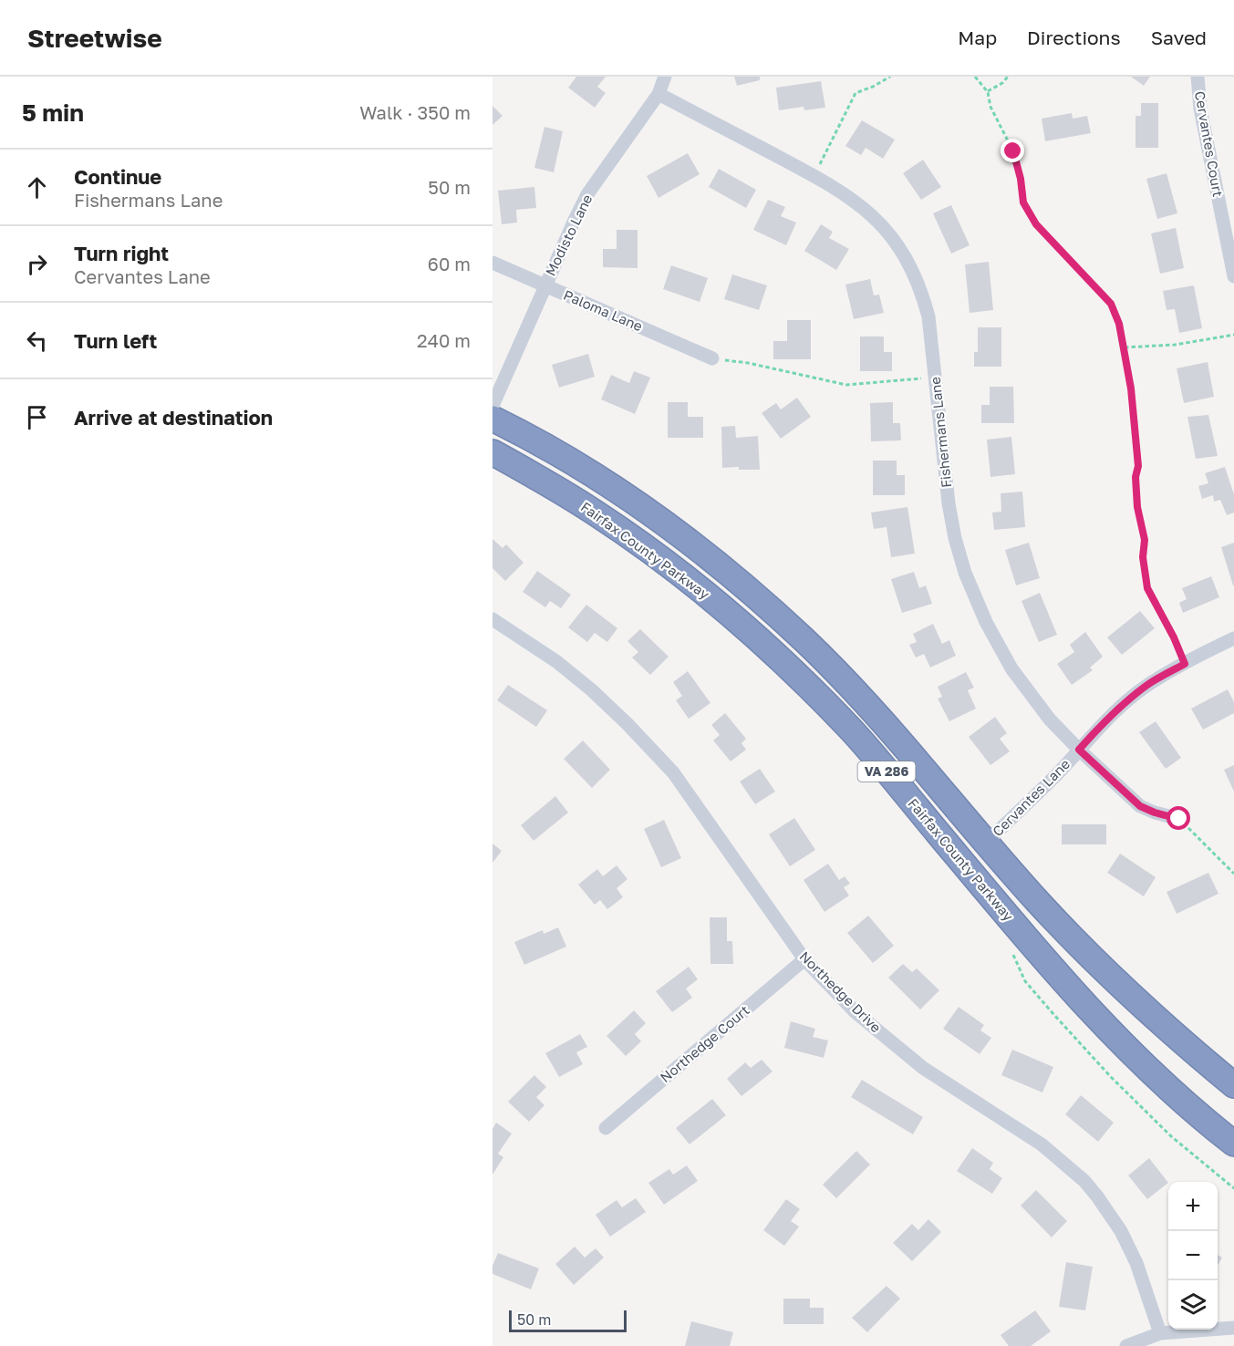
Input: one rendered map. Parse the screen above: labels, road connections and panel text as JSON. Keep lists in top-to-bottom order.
{
  "streets": {
    "highway": ["Fairfax County Parkway", "VA 286"],
    "street": [
      "Cervantes Court",
      "Modisto Lane",
      "Paloma Lane",
      "Fishermans Lane",
      "Cervantes Lane",
      "Northedge Drive",
      "Northedge Court"
    ]
  },
  "crossings": [
    ["Modisto Lane", "Paloma Lane"],
    ["Modisto Lane", "Fishermans Lane"],
    ["Fishermans Lane", "Cervantes Lane"],
    ["VA 286", "Cervantes Lane"],
    ["Northedge Drive", "Northedge Court"]
  ],
  "scale_bar": "50 m",
  "page": {
    "header": "Streetwise",
    "nav": ["Map", "Directions", "Saved"],
    "heading": ["5 min", "Walk · 350 m"],
    "list": [
      ["Continue", "Fishermans Lane", "50 m"],
      ["Turn right", "Cervantes Lane", "60 m"],
      ["Turn left", "240 m"],
      "Arrive at destination"
    ],
    "map_buttons": ["+", "−"],
    "scale": "50 m"
  }
}
